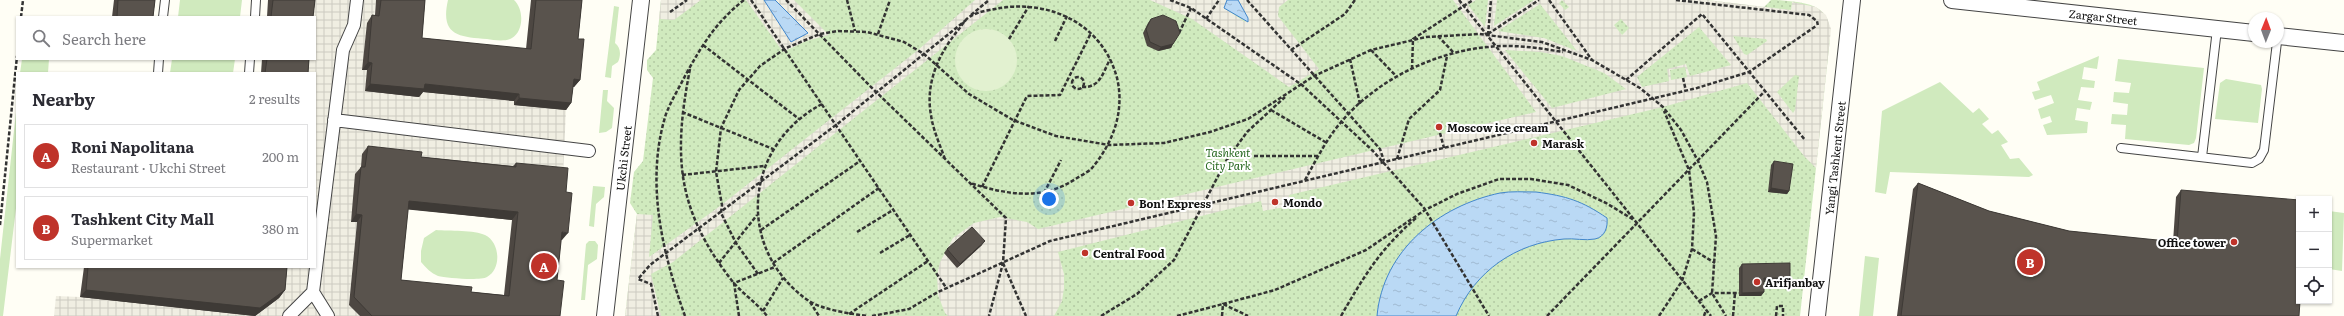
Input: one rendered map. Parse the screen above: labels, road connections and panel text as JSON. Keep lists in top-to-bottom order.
{
  "streets": {
    "street": ["Zargar Street", "Ukchi Street", "Yangi Tashkent Street"]
  },
  "parks": ["Tashkent City Park"],
  "places": [
    "Moscow ice cream",
    "Marask",
    "Mondo",
    "Bon! Express",
    "Office tower",
    "Central Food",
    "Arifjanbay"
  ],
  "north": "top",
  "page": {
    "search": "Search here",
    "heading": ["Nearby", "2 results"],
    "list": [
      {
        "mark": "A",
        "name": "Roni Napolitana",
        "note": "Restaurant · Ukchi Street",
        "value": "200 m"
      },
      {
        "mark": "B",
        "name": "Tashkent City Mall",
        "note": "Supermarket",
        "value": "380 m"
      }
    ],
    "map_buttons": ["+", "−"],
    "pins": ["B", "A"]
  }
}
